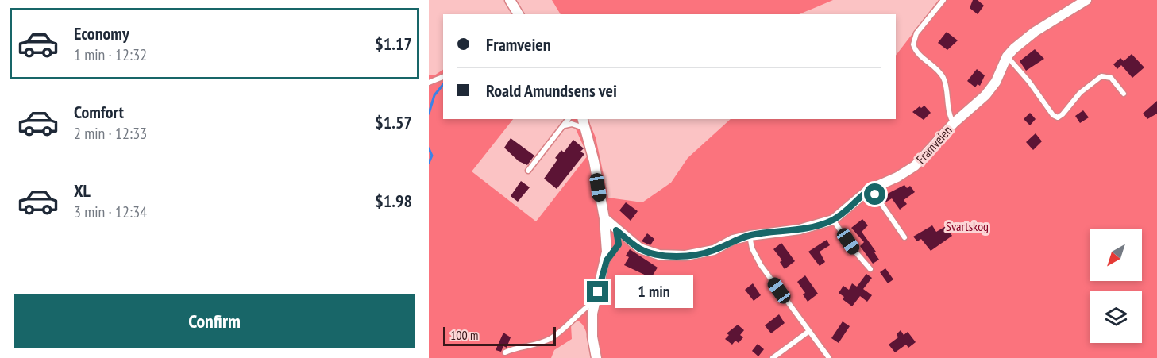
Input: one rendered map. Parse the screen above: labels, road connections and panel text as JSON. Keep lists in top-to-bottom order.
{
  "streets": {
    "street": ["Framveien"]
  },
  "parks": ["Svartskog"],
  "scale_bar": "100 m",
  "north": "bottom left",
  "page": {
    "list": [
      {
        "name": "Economy",
        "note": "1 min · 12:32",
        "value": "$1.17"
      },
      {
        "name": "Comfort",
        "note": "2 min · 12:33",
        "value": "$1.57"
      },
      {
        "name": "XL",
        "note": "3 min · 12:34",
        "value": "$1.98"
      }
    ],
    "banner": ["Framveien", "Roald Amundsens vei"],
    "bubble": "1 min",
    "buttons": "Confirm",
    "scale": "100 m"
  }
}
